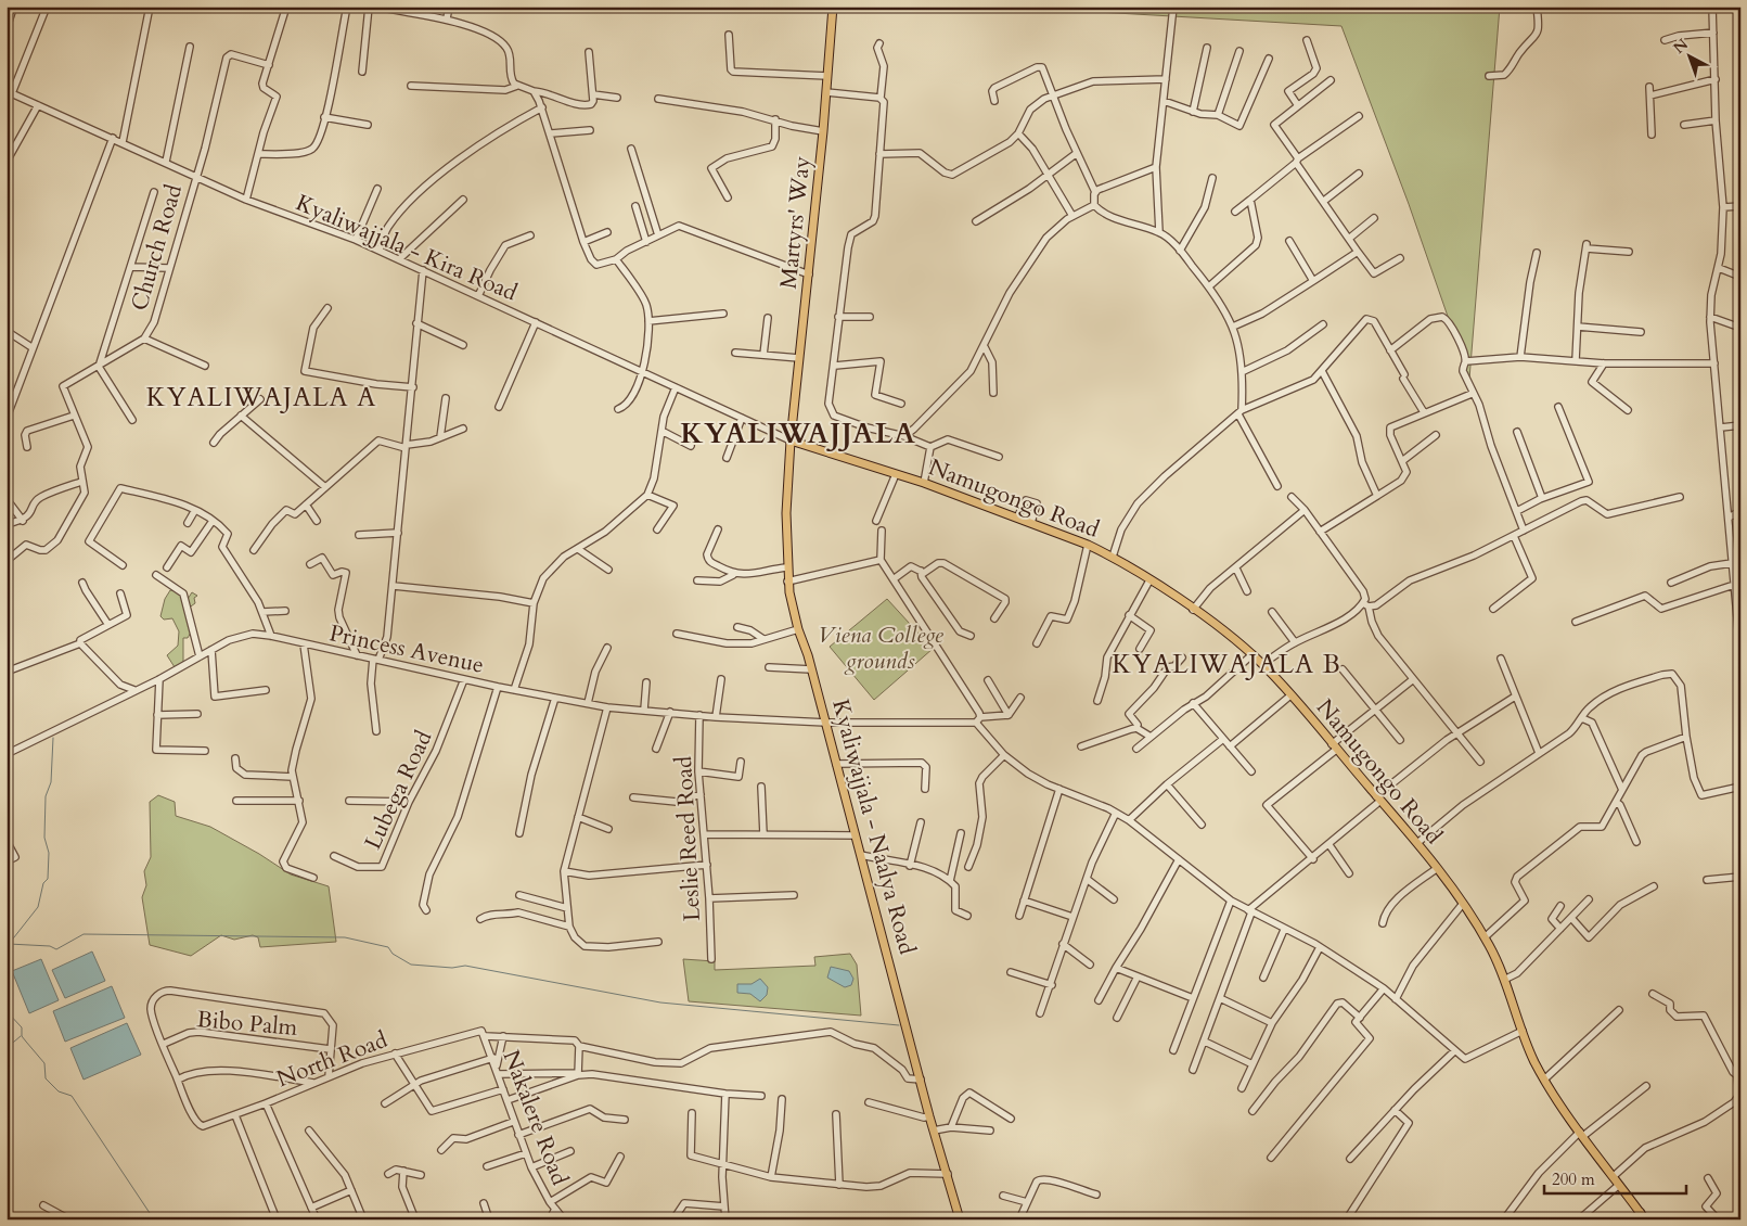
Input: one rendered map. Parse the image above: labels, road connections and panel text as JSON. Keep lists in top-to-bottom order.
{
  "streets": {
    "main road": ["Martyrs' Way", "Namugongo Road", "Kyaliwajjala - Naalya Road"],
    "street": [
      "Church Road",
      "Kyaliwajjala - Kira Road",
      "Princess Avenue",
      "Lubega Road",
      "Leslie Reed Road",
      "Bibo Palm",
      "North Road",
      "Nakalere Road"
    ]
  },
  "crossings": [
    ["Martyrs' Way", "Kyaliwajjala - Kira Road"],
    ["Martyrs' Way", "Namugongo Road"],
    ["Martyrs' Way", "Kyaliwajjala - Naalya Road"],
    ["Church Road", "Kyaliwajjala - Kira Road"],
    ["Kyaliwajjala - Kira Road", "Namugongo Road"],
    ["Kyaliwajjala - Kira Road", "Kyaliwajjala - Naalya Road"],
    ["Namugongo Road", "Kyaliwajjala - Naalya Road"],
    ["Princess Avenue", "Lubega Road"],
    ["Princess Avenue", "Kyaliwajjala - Naalya Road"],
    ["Princess Avenue", "Leslie Reed Road"],
    ["North Road", "Nakalere Road"]
  ],
  "districts": ["KYALIWAJALA A", "KYALIWAJJALA", "KYALIWAJALA B"],
  "parks": ["Viena College grounds"],
  "scale_bar": "200 m",
  "north": "top left"
}
